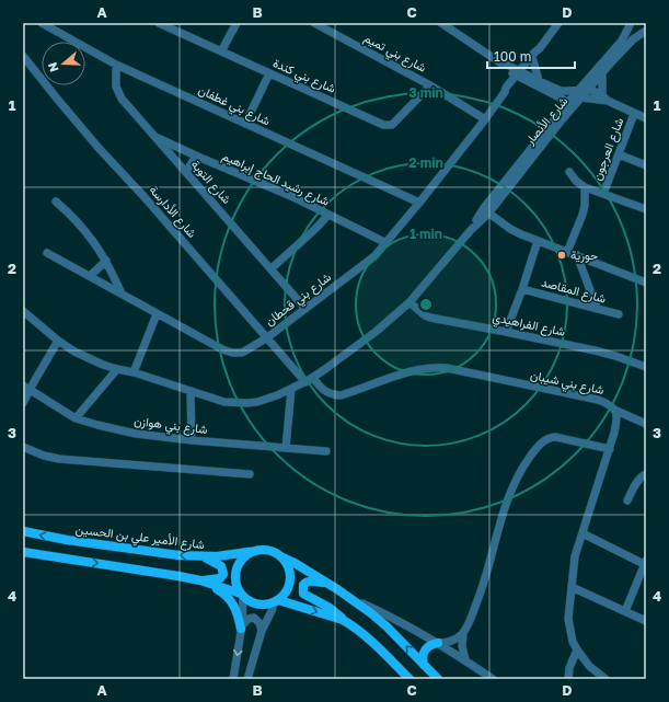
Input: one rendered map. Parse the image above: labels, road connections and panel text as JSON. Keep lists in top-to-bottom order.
{
  "streets": {
    "main road": ["شارع الأمير علي بن الحسين"],
    "street": [
      "شارع بني تميم",
      "شارع بني كندة",
      "شارع بني غطفان",
      "شارع الأنصار",
      "شارع العرجون",
      "شارع رشيد الحاج إبراهيم",
      "شارع التوبة",
      "شارع الأدارسة",
      "شارع المقاصد",
      "شارع بني قحطان",
      "شارع الفراهيدي",
      "شارع بني شيبان",
      "شارع بني هوازن"
    ]
  },
  "crossings": [
    ["شارع بني تميم", "شارع بني كندة"],
    ["شارع بني تميم", "شارع بني قحطان"],
    ["شارع بني غطفان", "شارع التوبة"],
    ["شارع بني غطفان", "شارع بني قحطان"],
    ["شارع الأنصار", "شارع الأدارسة"],
    ["شارع الأنصار", "شارع الفراهيدي"],
    ["شارع الأنصار", "شارع بني شيبان"],
    ["شارع رشيد الحاج إبراهيم", "شارع التوبة"],
    ["شارع رشيد الحاج إبراهيم", "شارع بني قحطان"],
    ["شارع التوبة", "شارع بني قحطان"],
    ["شارع الأدارسة", "شارع بني قحطان"]
  ],
  "places": ["حورية"],
  "scale_bar": "100 m",
  "north": "left",
  "grid": {
    "columns": [
      "A",
      "B",
      "C",
      "D"
    ],
    "rows": [
      "1",
      "2",
      "3",
      "4"
    ]
  },
  "rings": ["3 min", "2 min", "1 min"]
}
